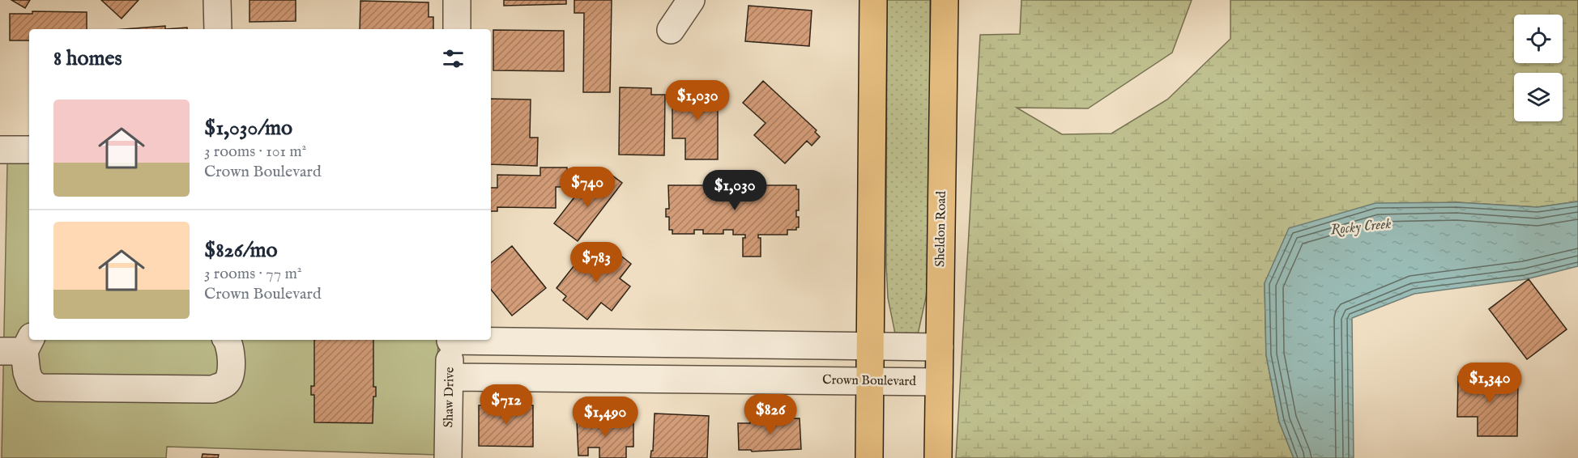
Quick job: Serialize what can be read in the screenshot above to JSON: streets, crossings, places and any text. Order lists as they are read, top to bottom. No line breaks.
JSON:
{"streets":{"main road":["Sheldon Road"],"street":["Crown Boulevard","Shaw Drive"]},"crossings":[["Sheldon Road","Crown Boulevard"],["Crown Boulevard","Shaw Drive"]],"water":["Rocky Creek"],"page":{"heading":"8 homes","price":["$1,030","$740","$1,030","$783","$1,340","$712","$826","$1,490"],"list":[{"name":"$1,030/mo","note":"3 rooms · 101 m² · Crown Boulevard"},{"name":"$826/mo","note":"3 rooms · 77 m² · Crown Boulevard"}]}}
